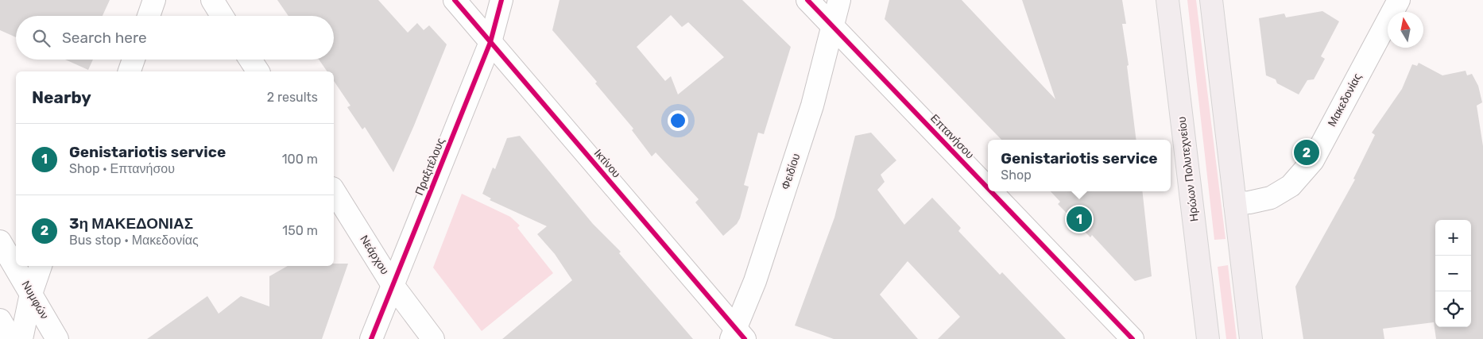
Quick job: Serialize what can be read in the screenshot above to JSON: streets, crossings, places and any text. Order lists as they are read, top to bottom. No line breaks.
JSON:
{"streets":{"main road":["Ηρώων Πολυτεχνείου"],"street":["Μακεδονίας","Επτανήσου","Ικτίνου","Πραξιτέλους","Φειδίου","Νεάρχου","Νυμφών"]},"crossings":[["Επτανήσου","Φειδίου"],["Ικτίνου","Πραξιτέλους"],["Ικτίνου","Φειδίου"],["Πραξιτέλους","Νεάρχου"]],"north":"top","page":{"search":"Search here","heading":["Nearby","2 results"],"list":[{"mark":"1","name":"Genistariotis service","note":"Shop · Επτανήσου","value":"100 m"},{"mark":"2","name":"3η ΜΑΚΕΔΟΝΙΑΣ","note":"Bus stop · Μακεδονίας","value":"150 m"}],"pins":["2","1"],"popup":["Genistariotis service","Shop"],"map_buttons":["+","−"]}}
